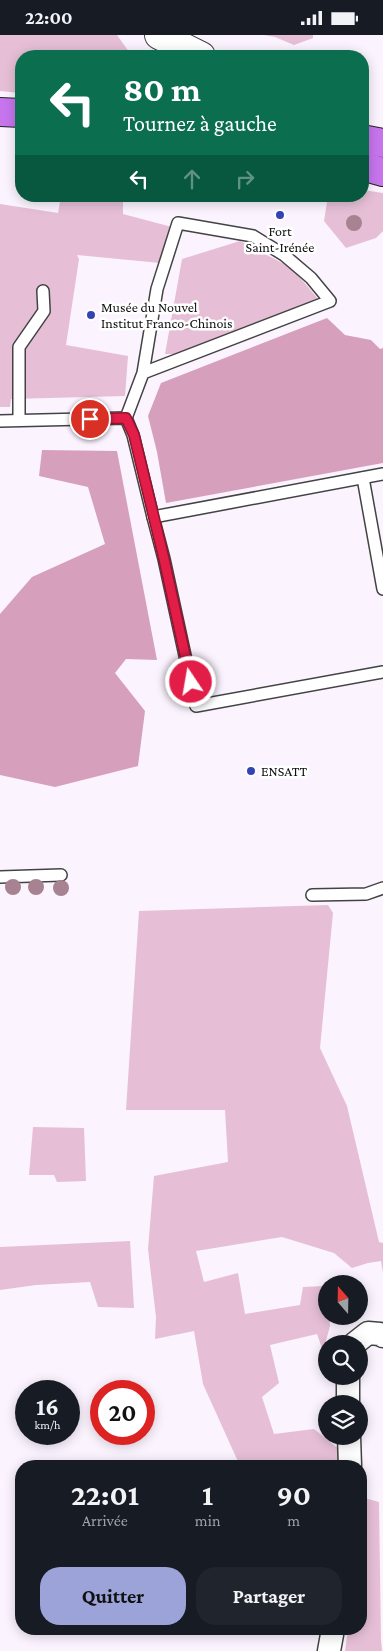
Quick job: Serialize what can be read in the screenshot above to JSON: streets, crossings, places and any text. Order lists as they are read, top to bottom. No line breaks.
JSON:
{"places":["Fort Saint-Irénée","Musée du Nouvel Institut Franco-Chinois","ENSATT"],"north":"top","page":{"status":"22:00","turn":["80 m","Tournez à gauche"],"speed":"16 km/h","limit":"20","eta":["22:01","Arrivée","1","min","90","m"],"buttons":["Quitter","Partager"]}}
